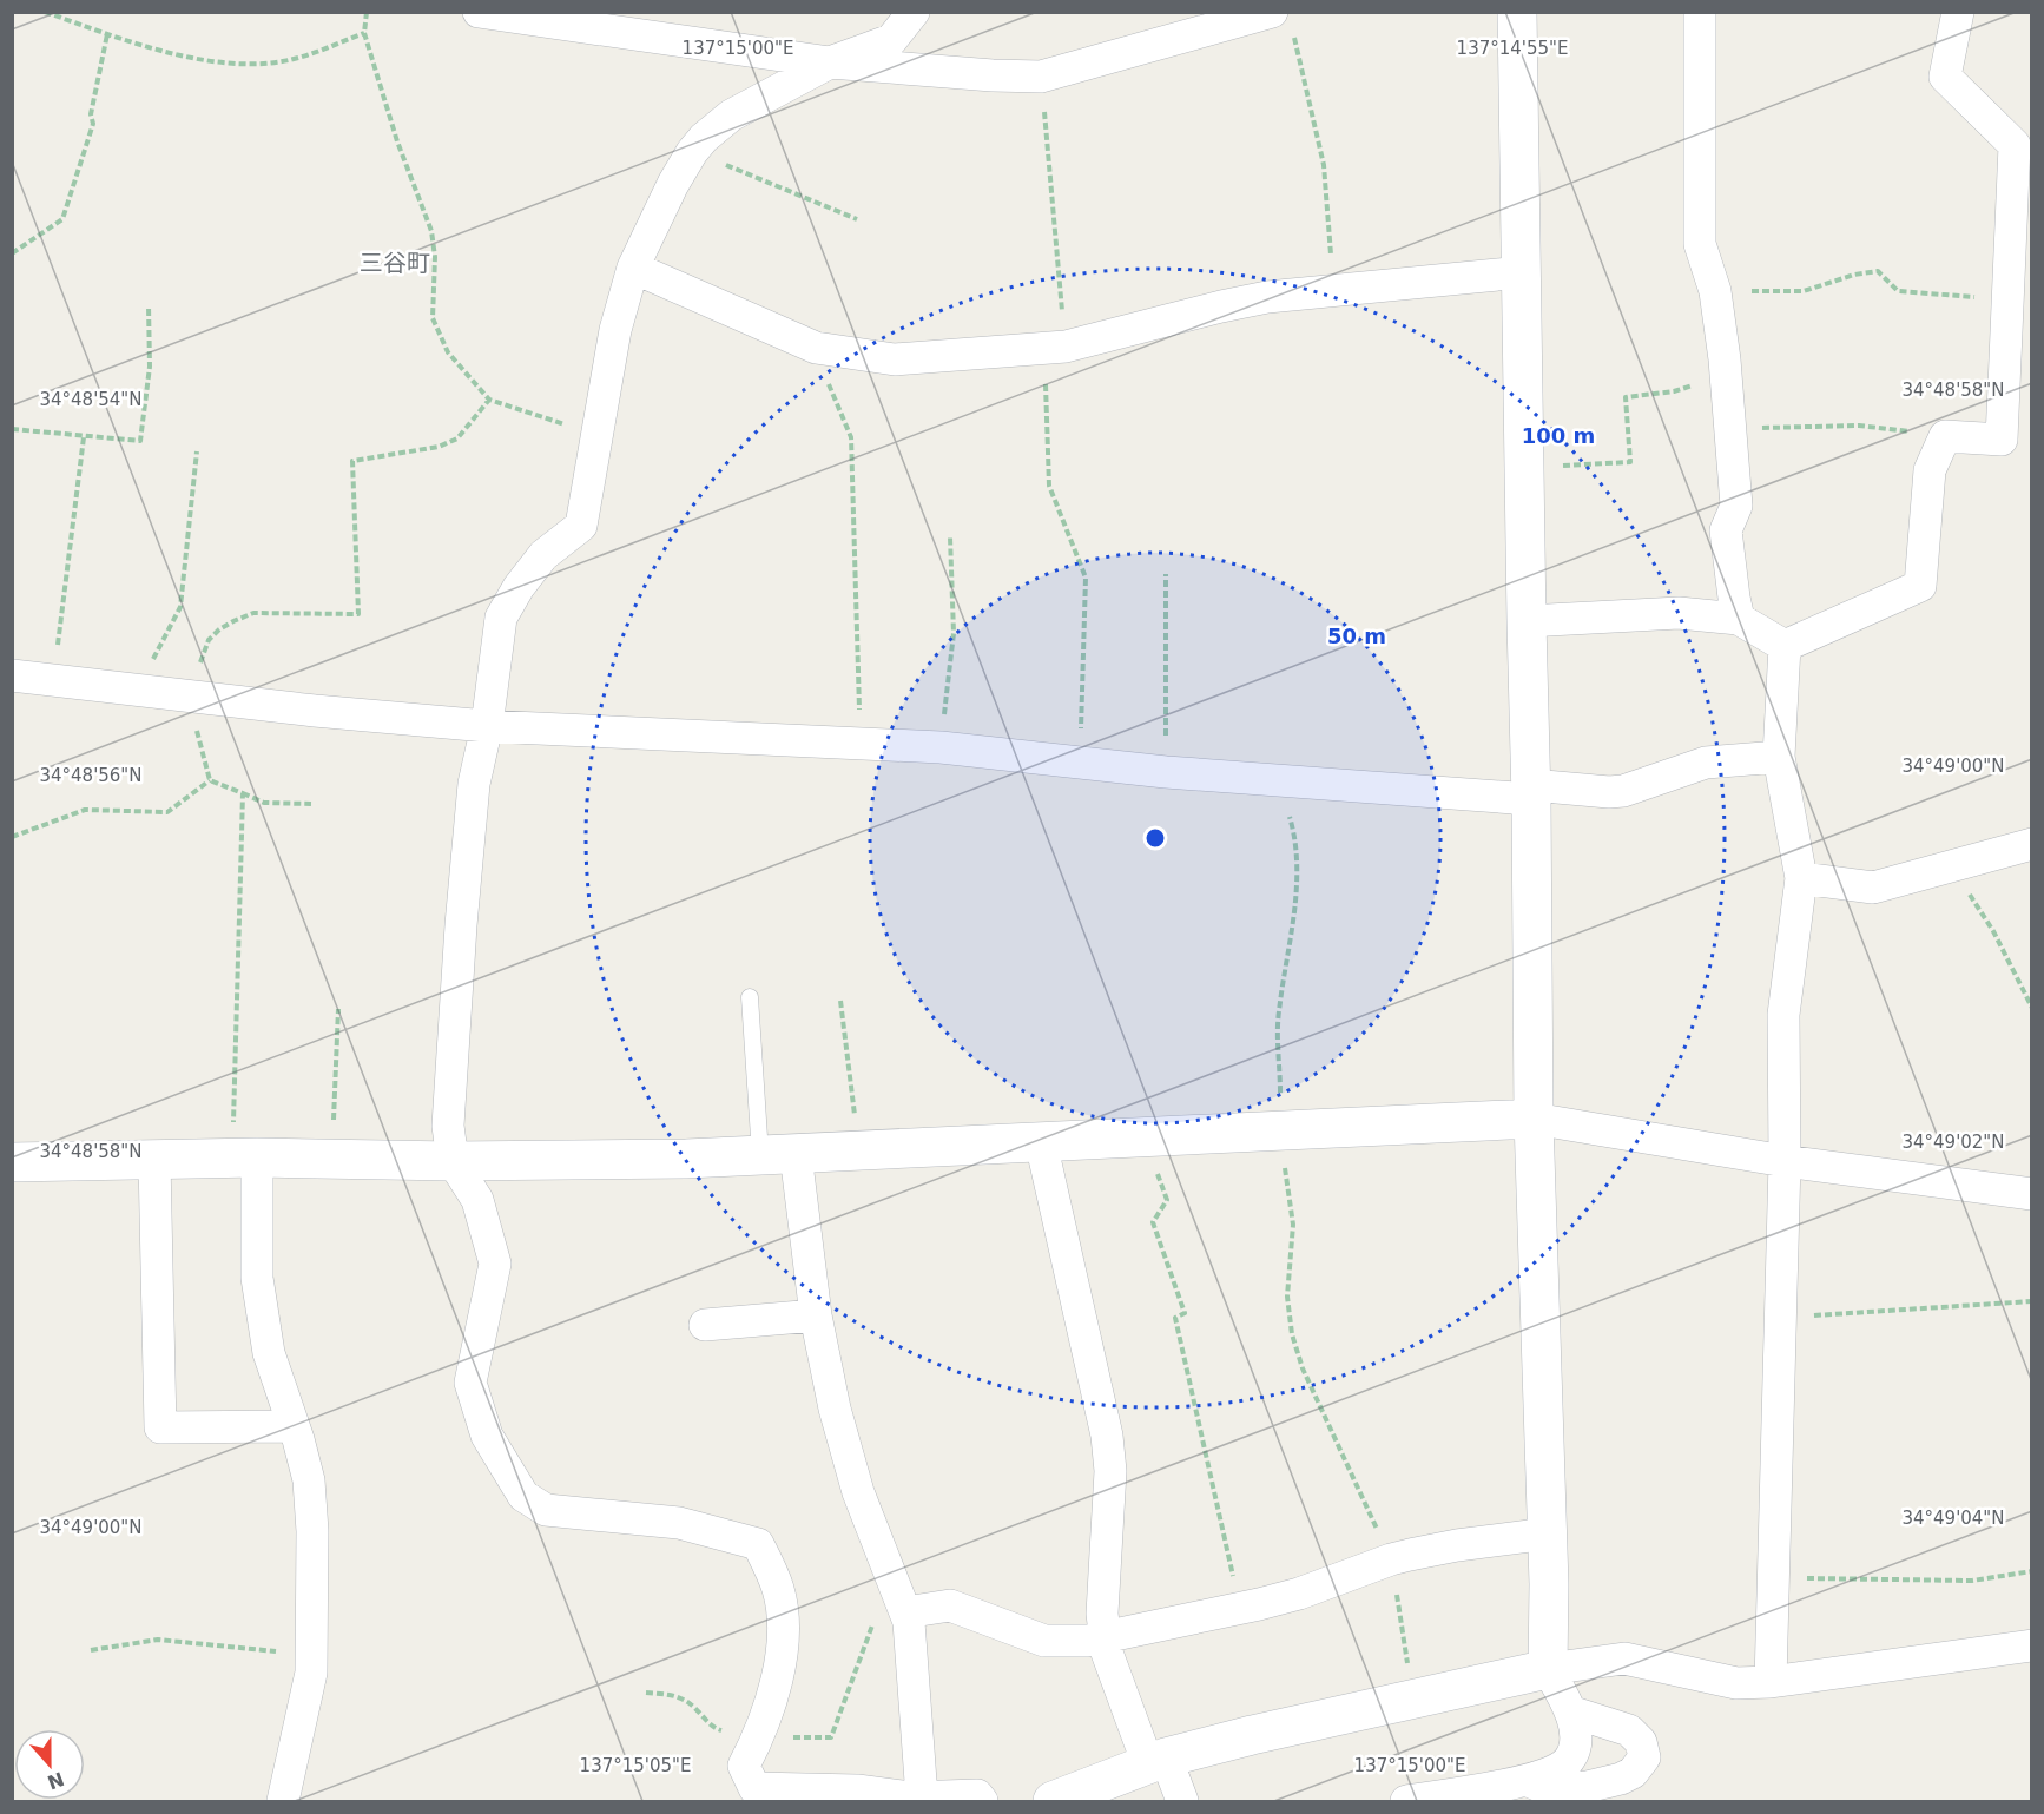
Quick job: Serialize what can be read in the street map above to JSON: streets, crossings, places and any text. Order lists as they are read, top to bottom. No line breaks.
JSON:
{"districts":["三谷町"],"north":"bottom","coordinates":["137°15'00\"E","137°14'55\"E","34°48'58\"N","34°48'54\"N","34°49'00\"N","34°48'56\"N","34°49'02\"N","34°49'04\"N","137°15'05\"E"],"rings":["100 m","50 m"]}
